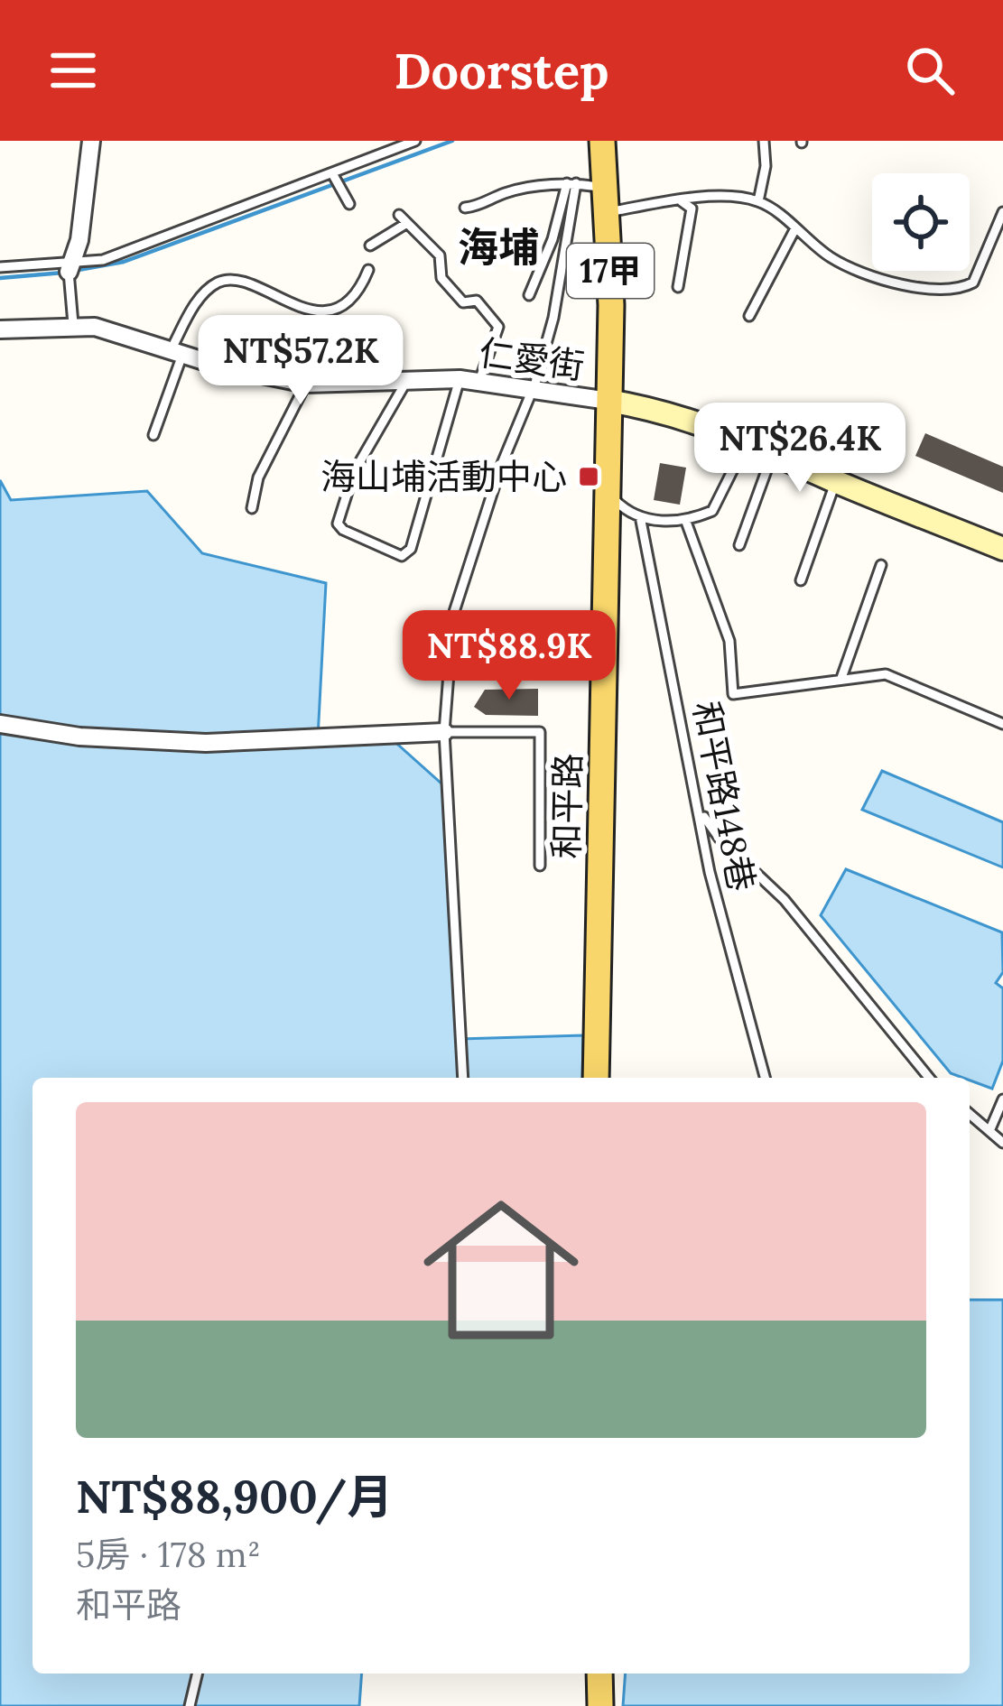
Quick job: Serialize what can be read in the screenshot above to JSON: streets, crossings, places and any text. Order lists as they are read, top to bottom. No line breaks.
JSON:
{"streets":{"main road":["17甲","和平路"],"street":["仁愛街"],"lane":["和平路148巷"]},"crossings":[["17甲","仁愛街"],["17甲","和平路"],["仁愛街","和平路"]],"districts":["海埔"],"places":{"transit":["海山埔活動中心"]},"page":{"header":"Doorstep","price":["NT$57.2K","NT$26.4K","NT$88.9K"],"list":[{"name":"NT$88,900/月","note":"5房 · 178 m² · 和平路"}]}}
